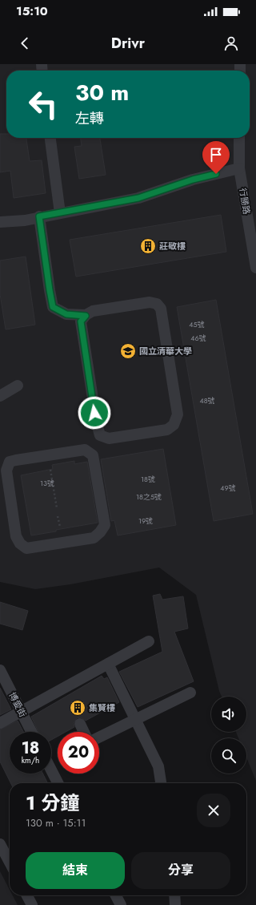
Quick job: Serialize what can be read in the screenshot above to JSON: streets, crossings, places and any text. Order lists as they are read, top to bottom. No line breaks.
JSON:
{"streets":{"lane":["行勝路","博愛街"]},"places":{"building":["莊敬樓","集賢樓"],"school or university":["國立清華大學"]},"house_numbers":["45號","46號","48號","18號","13號","49號","18之5號","19號"],"page":{"status":"15:10","header":"Drivr","turn":["30 m","左轉"],"speed":"18 km/h","limit":"20","heading":["1 分鐘","130 m · 15:11"],"buttons":["結束","分享"]}}
